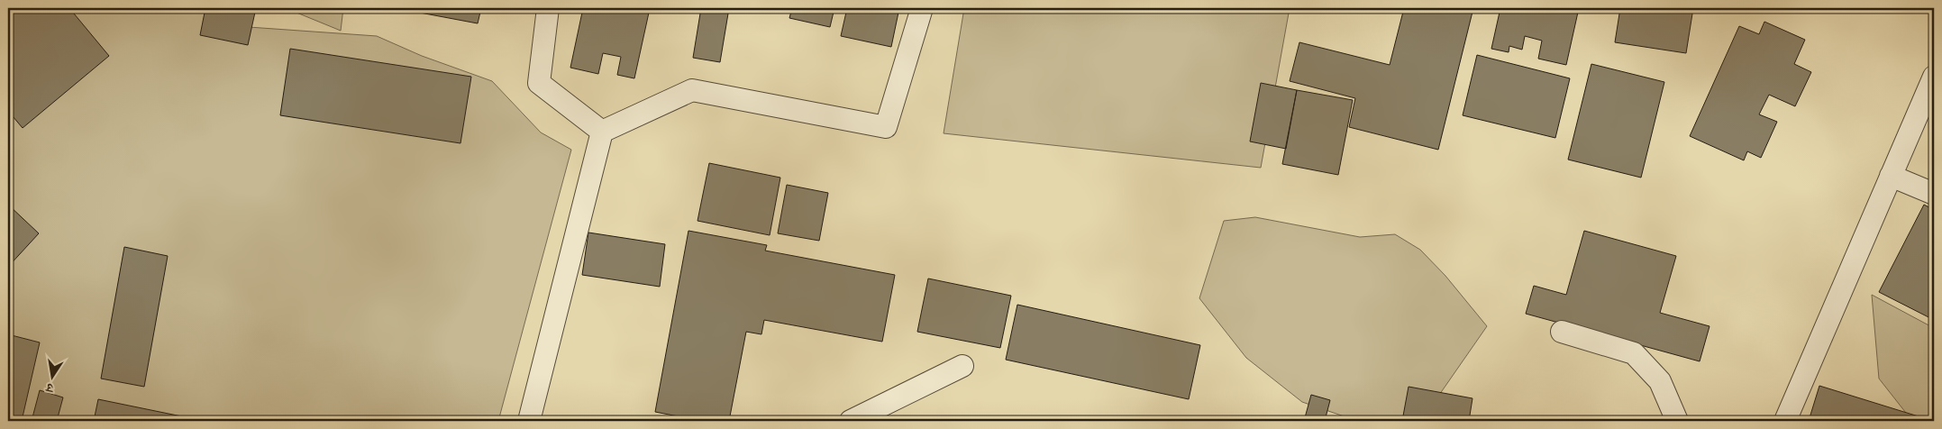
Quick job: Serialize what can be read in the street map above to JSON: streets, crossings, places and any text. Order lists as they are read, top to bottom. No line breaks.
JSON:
{"north":"bottom"}
